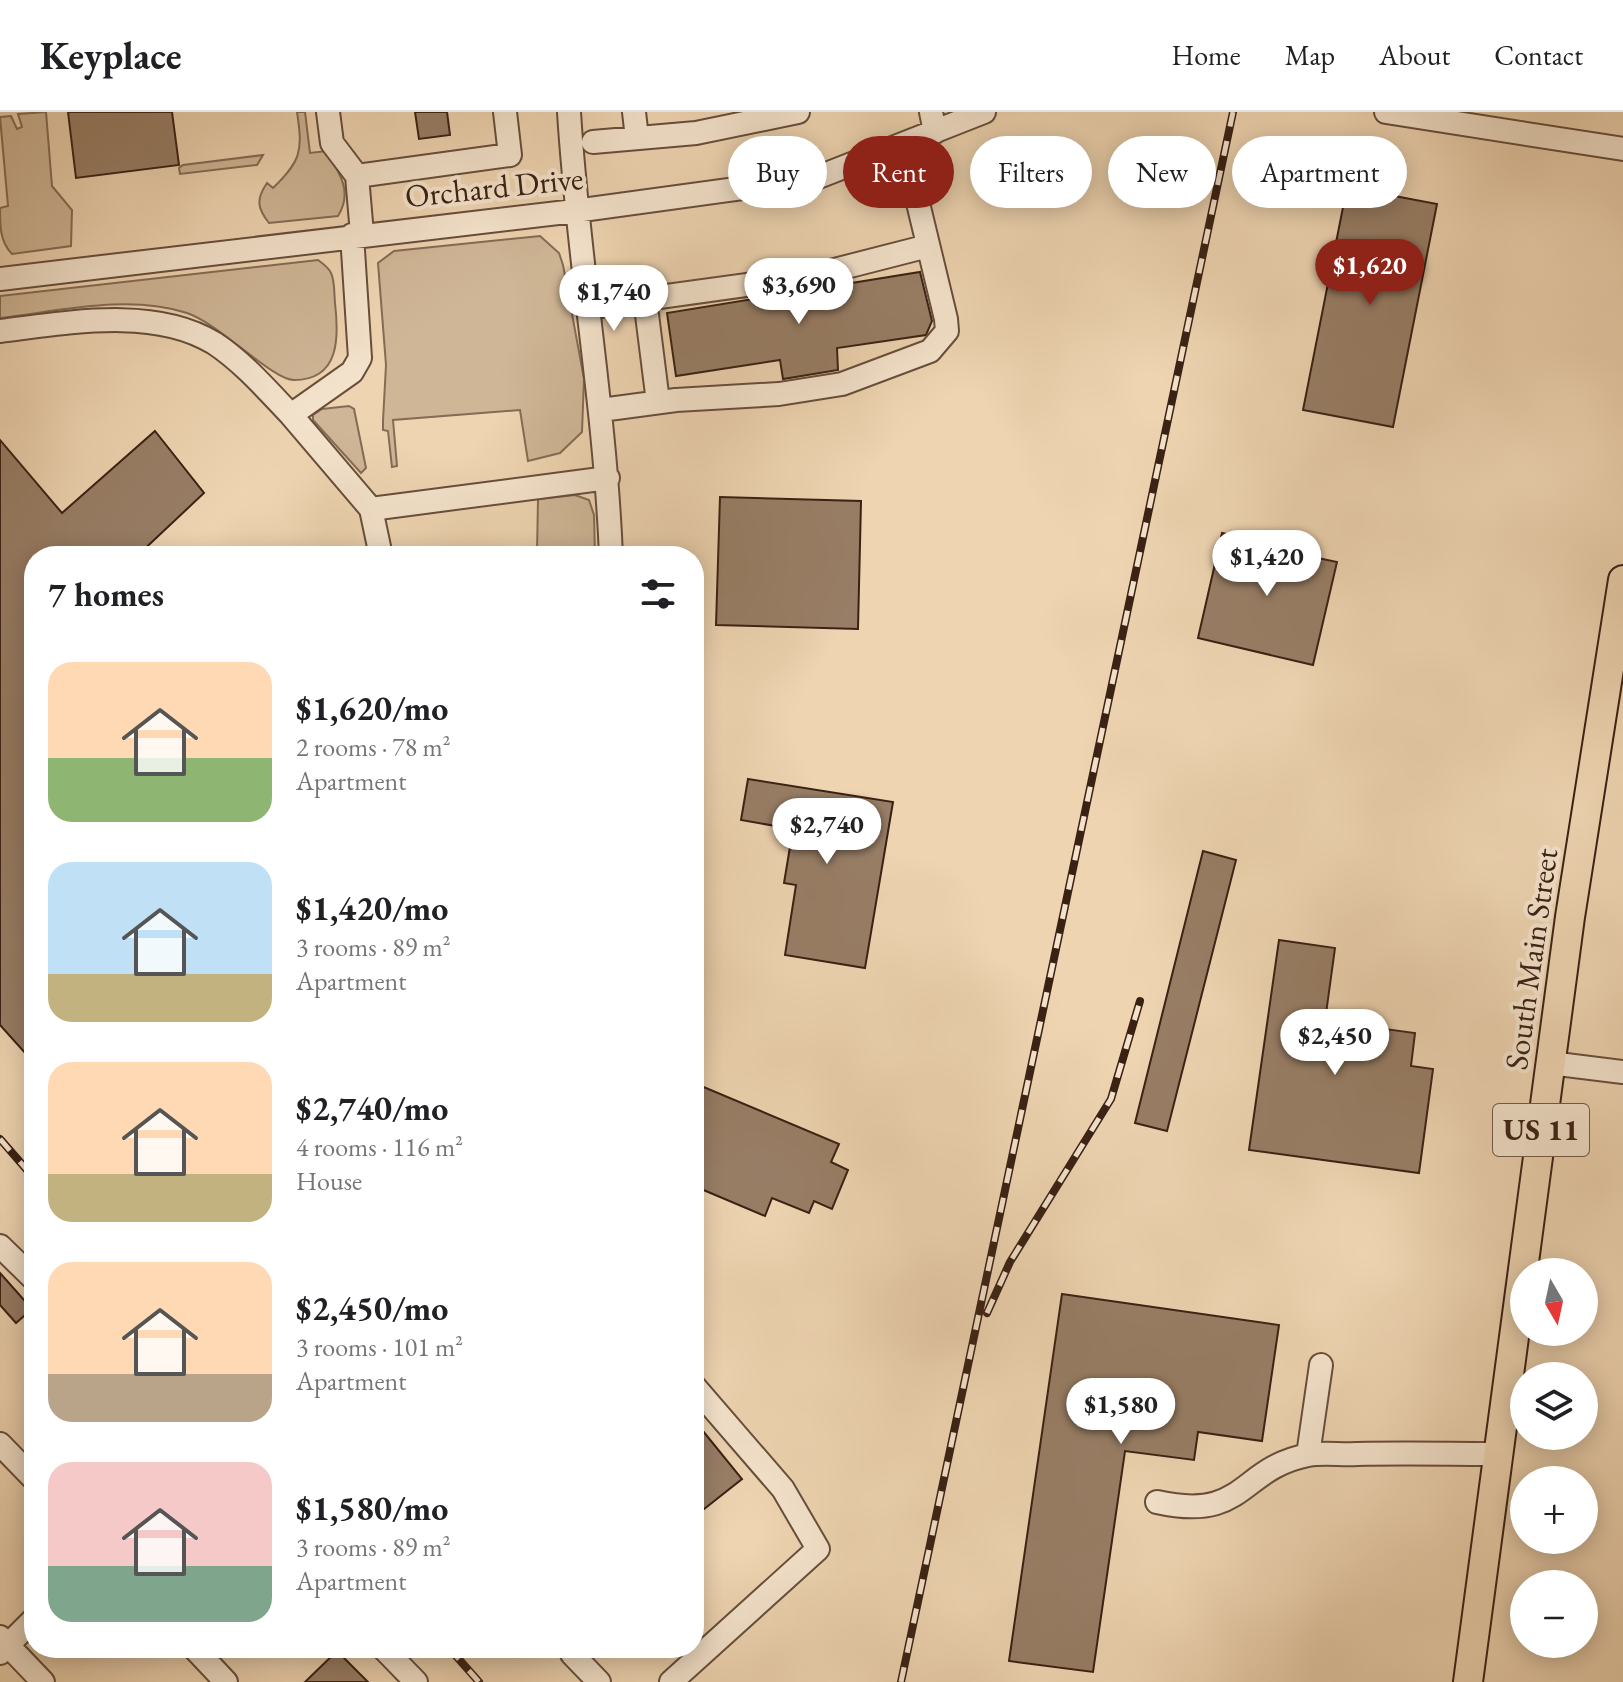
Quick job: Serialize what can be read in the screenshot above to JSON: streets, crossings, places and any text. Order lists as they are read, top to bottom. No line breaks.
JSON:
{"streets":{"main road":["South Main Street","US 11"],"street":["Orchard Drive"]},"north":"bottom","page":{"header":"Keyplace","nav":["Home","Map","About","Contact"],"chip":["Buy","Rent","Filters","New","Apartment"],"price":["$1,620","$3,690","$1,740","$1,420","$2,740","$2,450","$1,580"],"heading":"7 homes","list":[{"name":"$1,620/mo","note":"2 rooms · 78 m² · Apartment"},{"name":"$1,420/mo","note":"3 rooms · 89 m² · Apartment"},{"name":"$2,740/mo","note":"4 rooms · 116 m² · House"},{"name":"$2,450/mo","note":"3 rooms · 101 m² · Apartment"},{"name":"$1,580/mo","note":"3 rooms · 89 m² · Apartment"}],"map_buttons":["+","−"]}}
